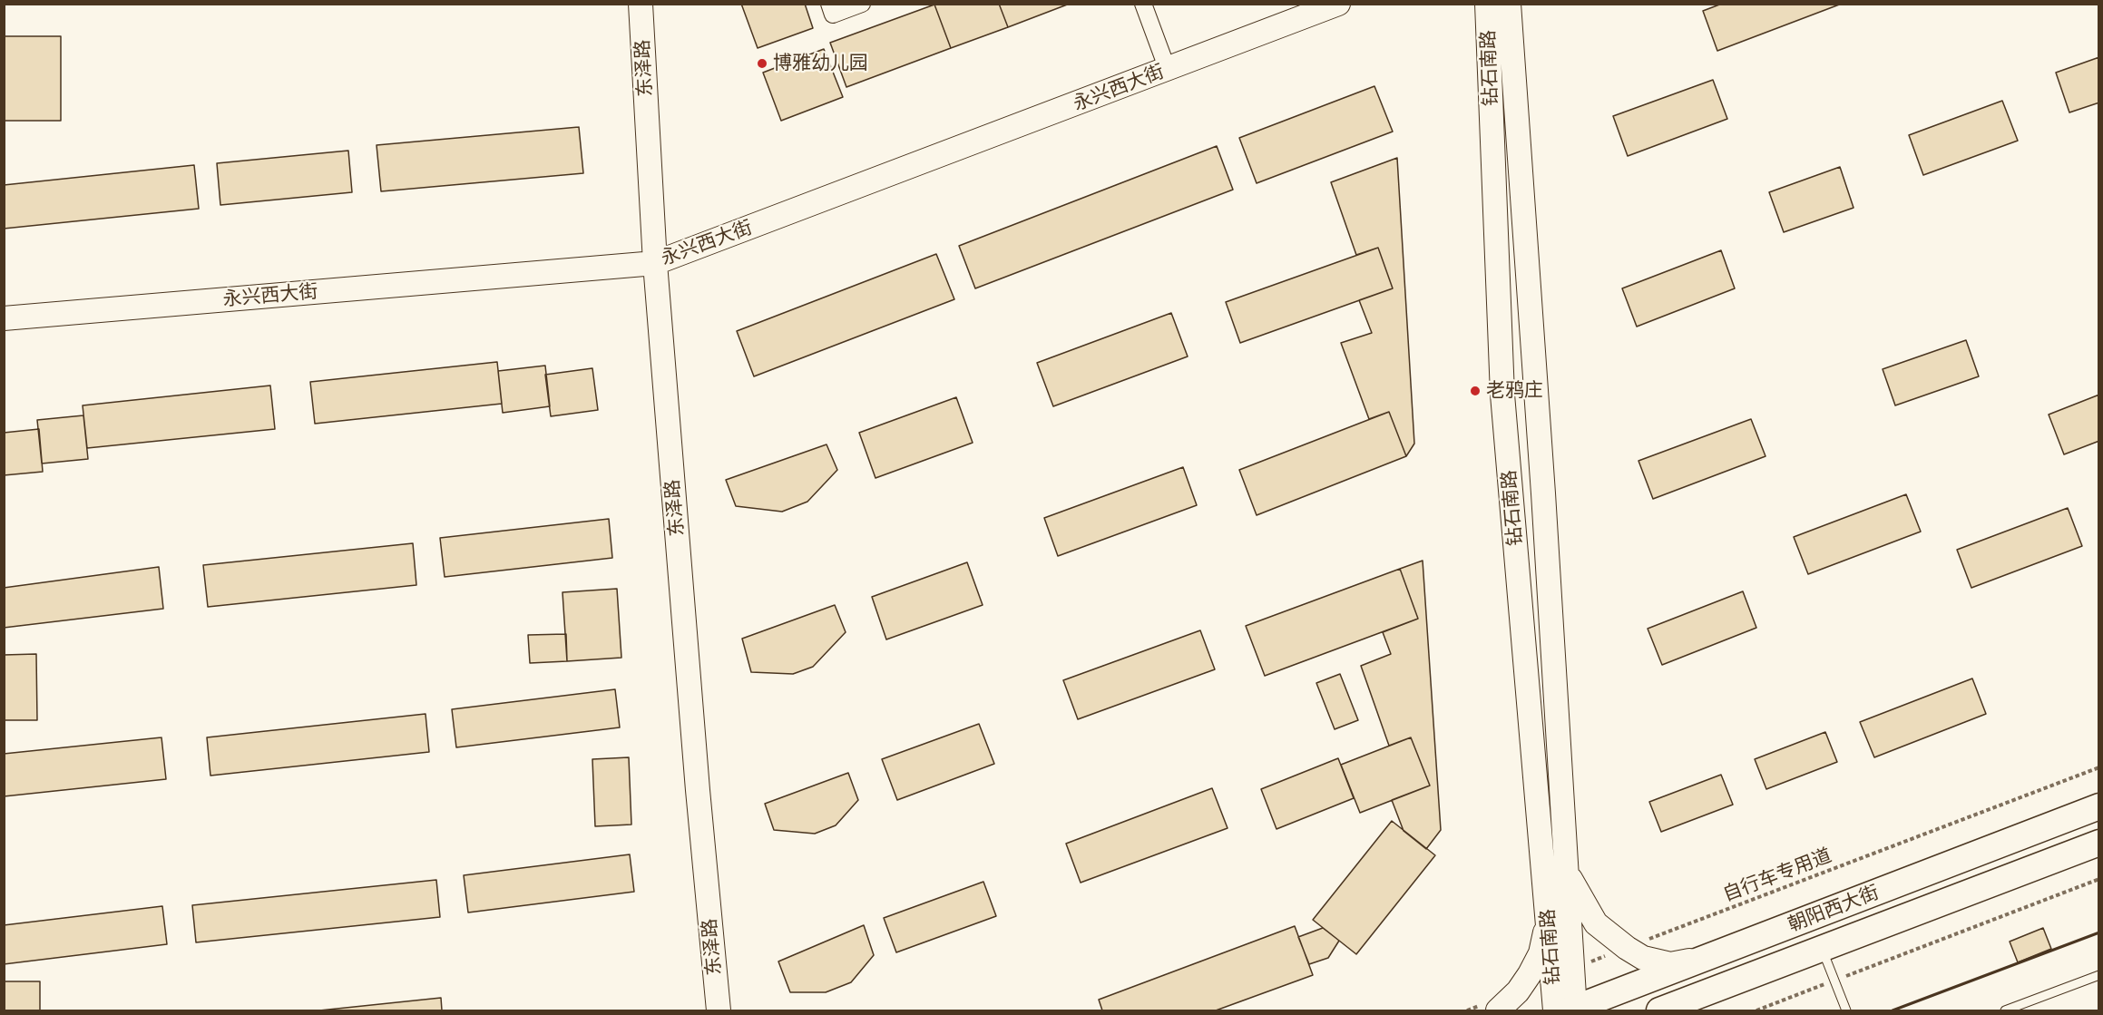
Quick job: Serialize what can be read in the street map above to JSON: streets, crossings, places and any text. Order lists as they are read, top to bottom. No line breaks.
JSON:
{"streets":{"main road":["东泽路","钻石南路","永兴西大街","朝阳西大街"],"path":["自行车专用道"]},"crossings":[["东泽路","永兴西大街"],["钻石南路","自行车专用道"],["钻石南路","朝阳西大街"]],"places":["博雅幼儿园","老鸦庄"]}
